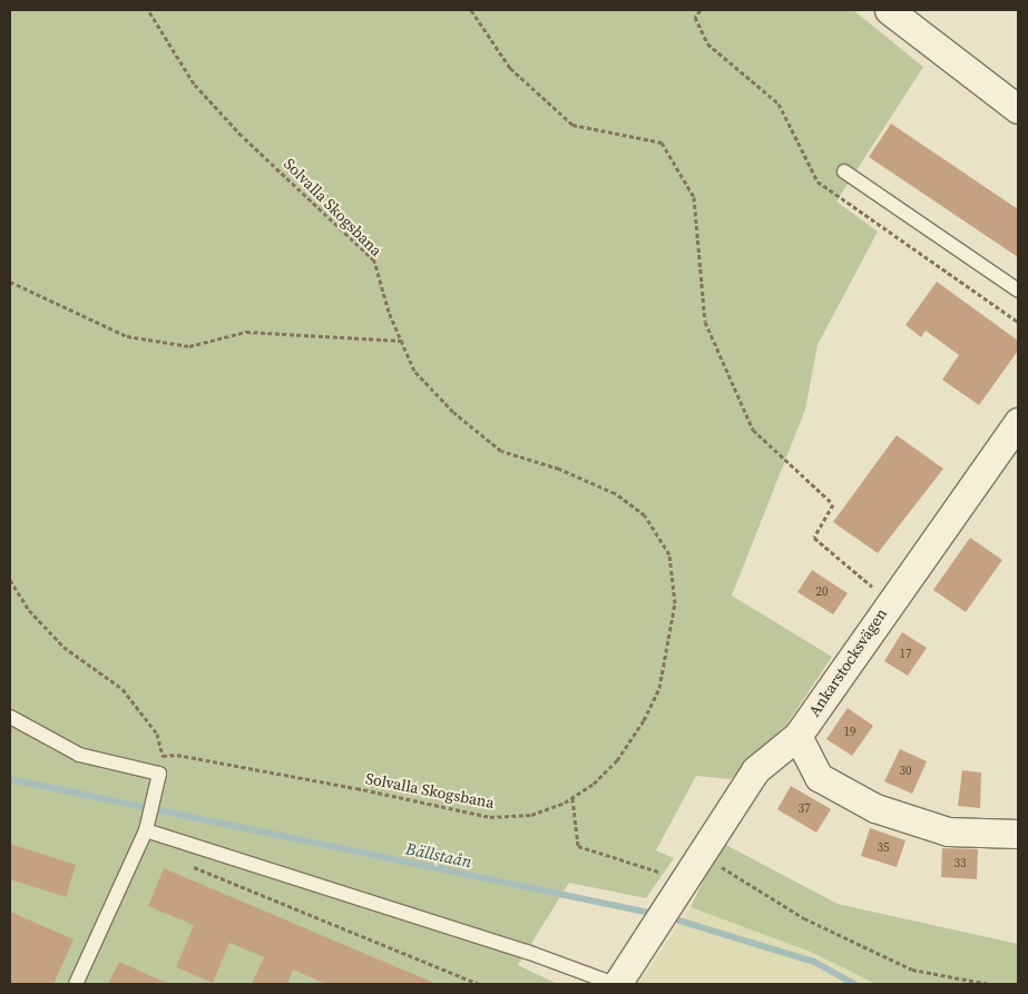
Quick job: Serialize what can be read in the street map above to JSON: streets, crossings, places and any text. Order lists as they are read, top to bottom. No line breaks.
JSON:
{"streets":{"street":["Ankarstocksvägen"],"path":["Solvalla Skogsbana"]},"water":["Bällstaån"],"house_numbers":["20","17","19","30","37","35","33"]}
